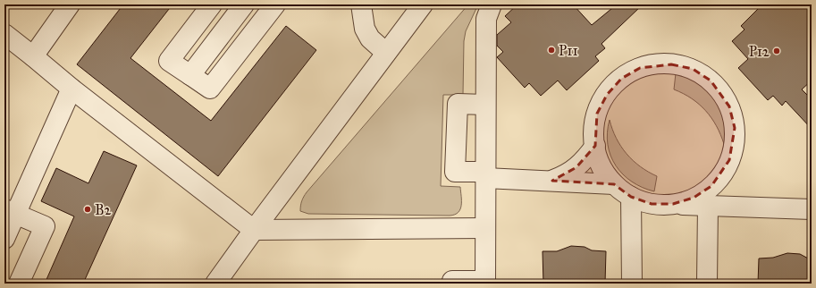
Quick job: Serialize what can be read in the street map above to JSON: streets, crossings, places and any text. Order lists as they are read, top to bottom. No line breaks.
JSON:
{"places":["P11","P12","B2"]}
